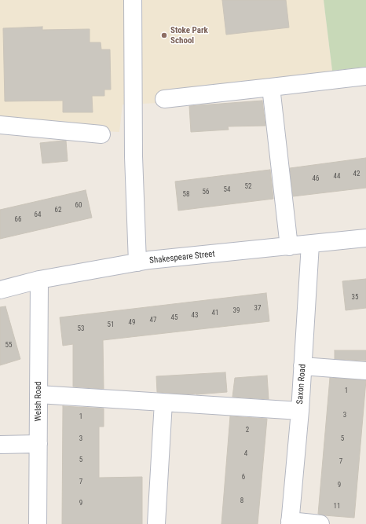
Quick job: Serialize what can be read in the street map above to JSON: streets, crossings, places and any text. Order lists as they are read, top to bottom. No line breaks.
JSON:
{"streets":{"street":["Shakespeare Street","Saxon Road","Welsh Road"]},"crossings":[["Shakespeare Street","Saxon Road"],["Shakespeare Street","Welsh Road"]],"places":["Stoke Park School"],"house_numbers":["42","44","46","52","54","56","58","60","62","64","66","35","37","39","41","43","45","47","49","51","53","55","1","3","1","2","3","5","4","5","7","6","7","9","8","9","11"]}
